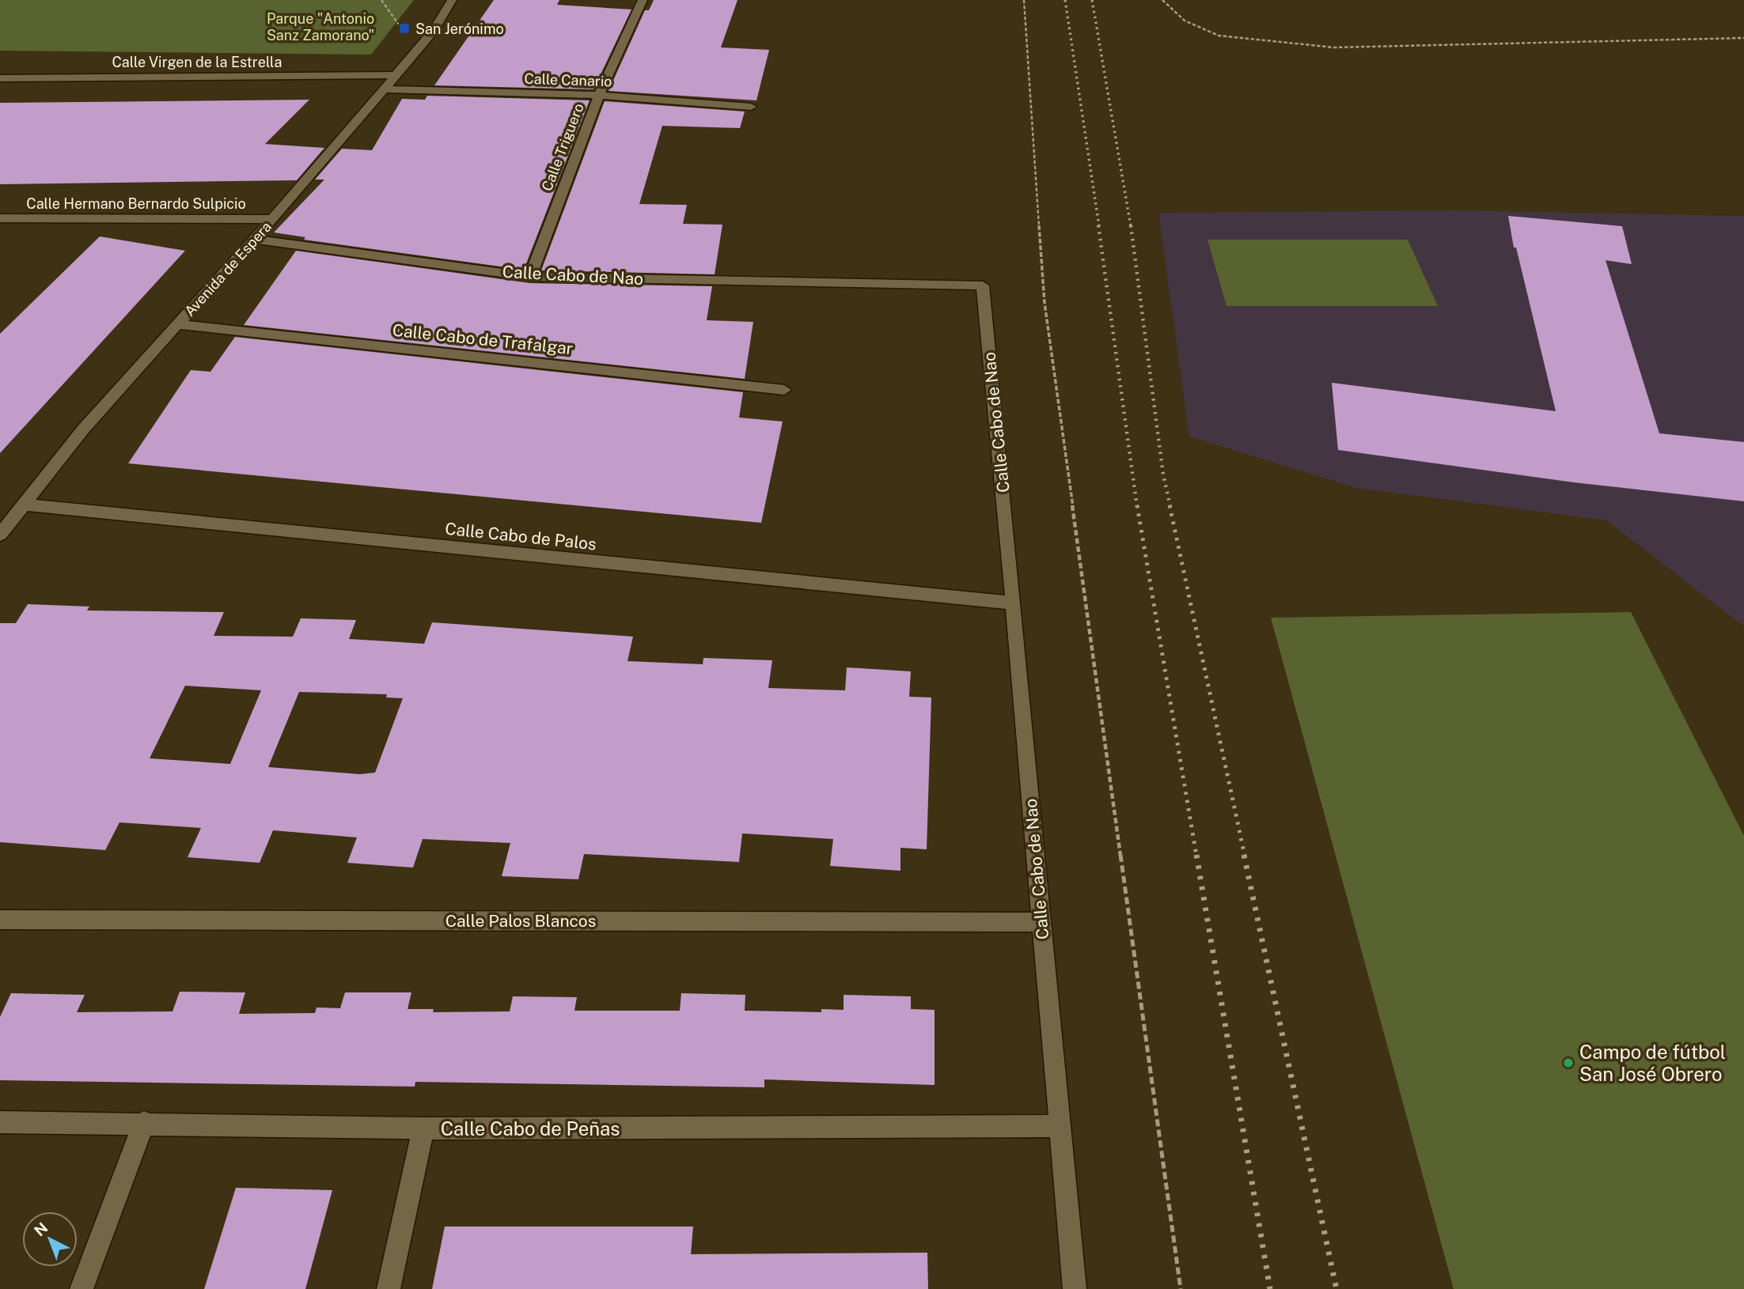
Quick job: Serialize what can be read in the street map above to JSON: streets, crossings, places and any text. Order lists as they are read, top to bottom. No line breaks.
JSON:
{"streets":{"street":["Calle Virgen de la Estrella","Calle Canario","Calle Triguero","Calle Hermano Bernardo Sulpicio","Avenida de Espera","Calle Cabo de Nao","Calle Cabo de Trafalgar","Calle Cabo de Palos","Calle Palos Blancos","Calle Cabo de Peñas"]},"crossings":[["Calle Virgen de la Estrella","Avenida de Espera"],["Calle Canario","Calle Triguero"],["Calle Canario","Avenida de Espera"],["Calle Triguero","Calle Cabo de Nao"],["Calle Hermano Bernardo Sulpicio","Avenida de Espera"],["Avenida de Espera","Calle Cabo de Nao"],["Avenida de Espera","Calle Cabo de Trafalgar"],["Avenida de Espera","Calle Cabo de Palos"],["Calle Cabo de Nao","Calle Cabo de Palos"],["Calle Cabo de Nao","Calle Palos Blancos"],["Calle Cabo de Nao","Calle Cabo de Peñas"]],"parks":["Parque \"Antonio Sanz Zamorano\""],"places":{"transit":["San Jerónimo"],"other":["Campo de fútbol San José Obrero"]},"north":"top left"}
